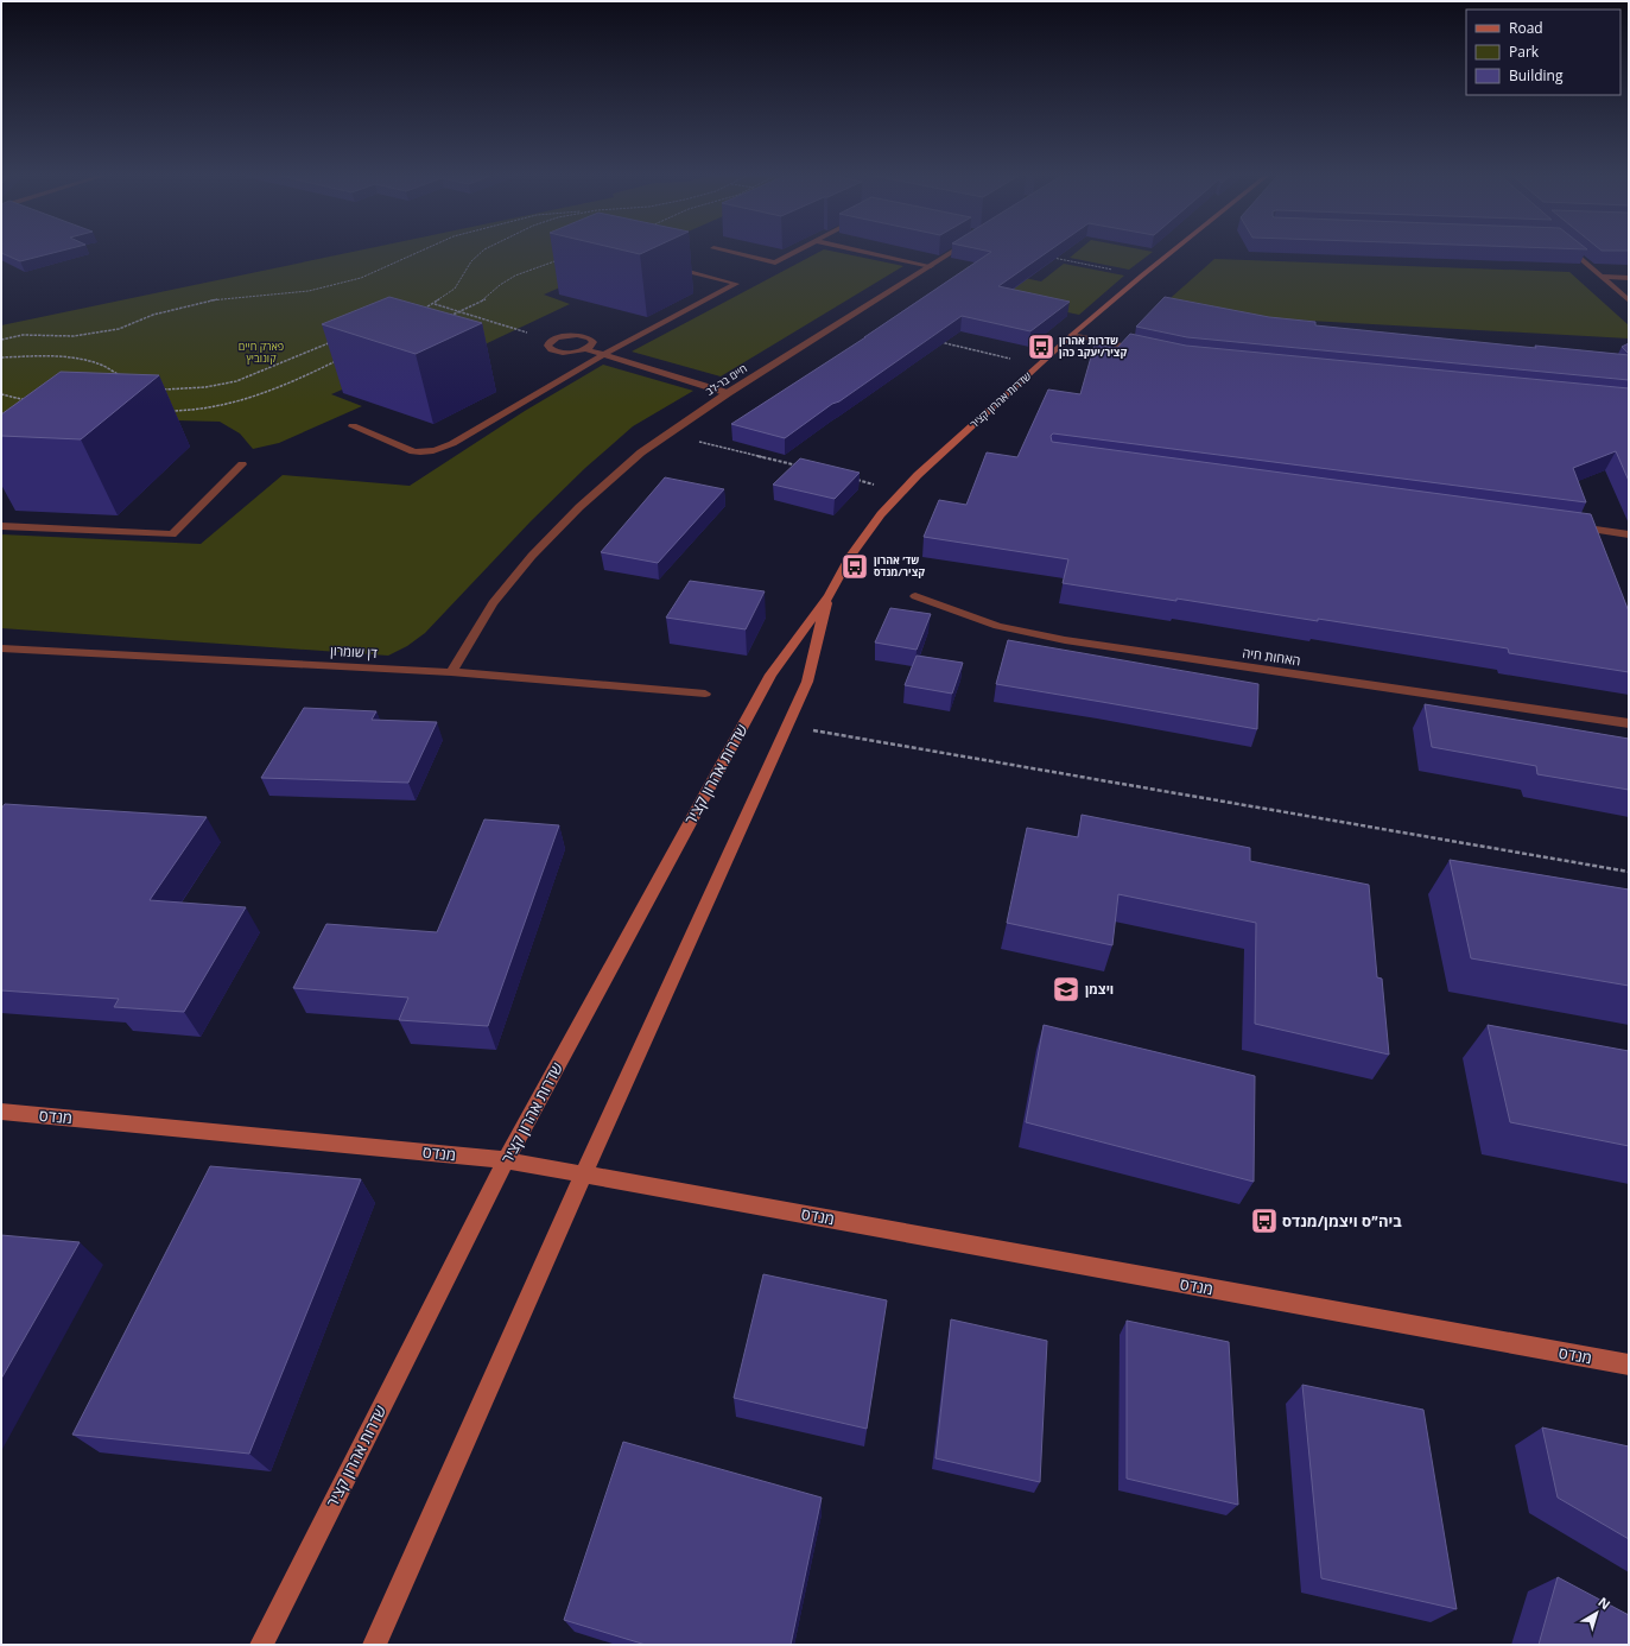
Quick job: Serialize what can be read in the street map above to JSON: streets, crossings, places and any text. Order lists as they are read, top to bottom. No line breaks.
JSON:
{"streets":{"street":["חיים בר-לב","שדרות אהרון קציר","דן שומרון","האחות חיה","מנדס"]},"crossings":[["חיים בר-לב","דן שומרון"],["שדרות אהרון קציר","מנדס"]],"parks":["פארק חיים קונוביץ"],"places":{"bus stop":["שדרות אהרון קציר/יעקב כהן","שד׳ אהרון קציר/מנדס","ביה״ס ויצמן/מנדס"],"school or university":["ויצמן"]},"legend":["Road","Park","Building"],"north":"top right"}
